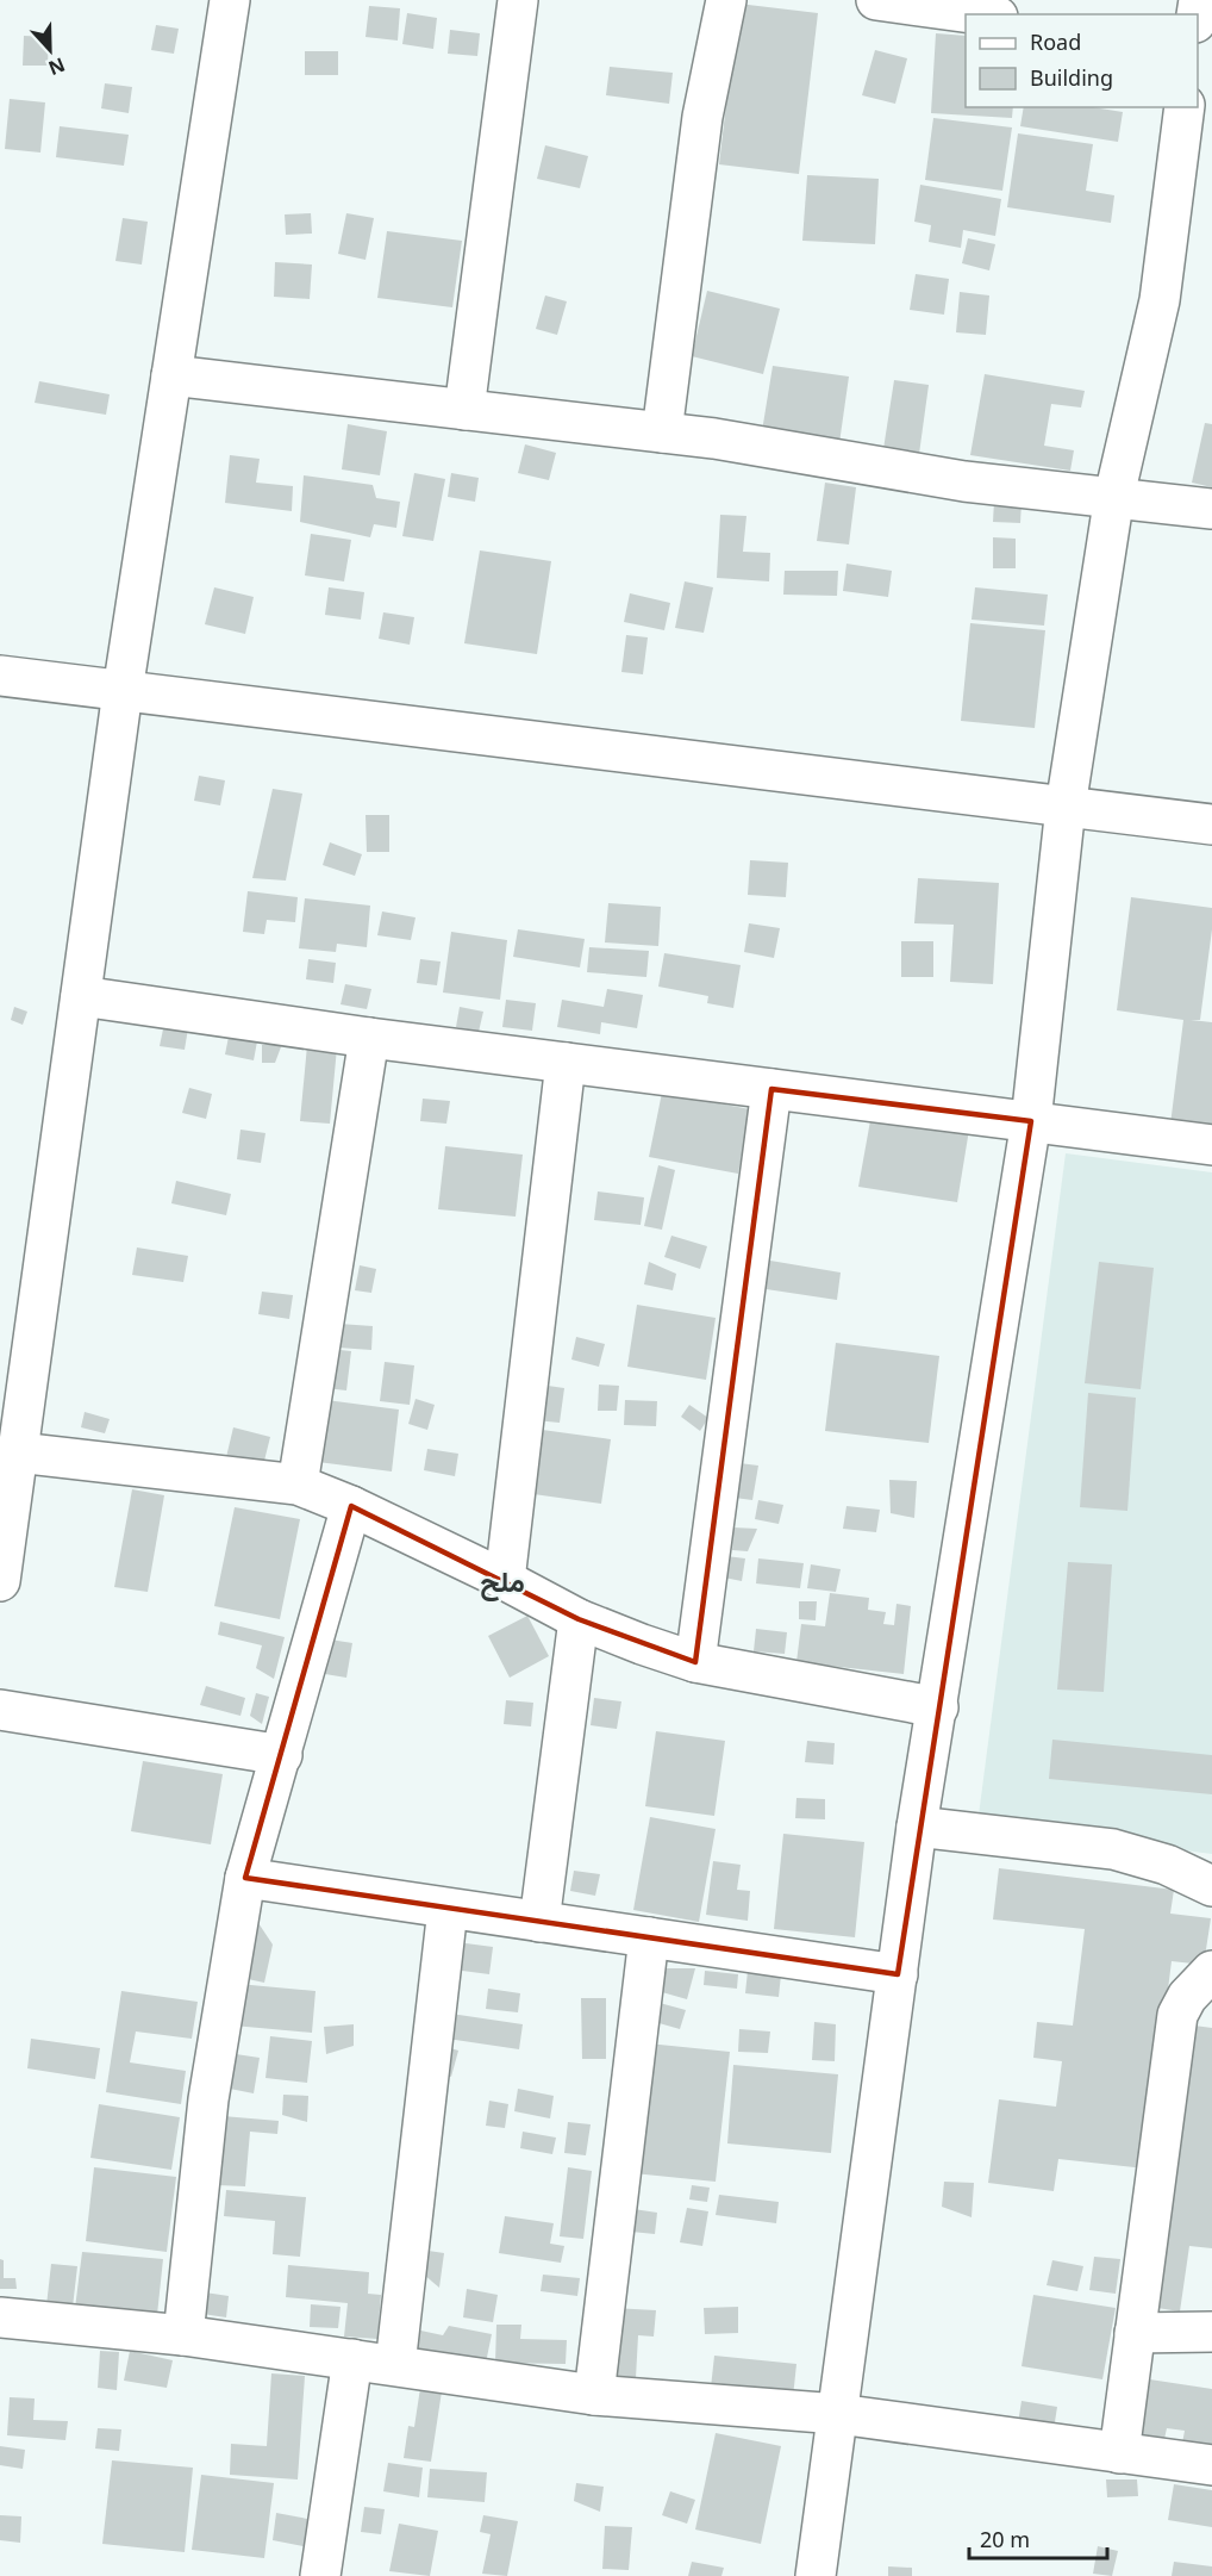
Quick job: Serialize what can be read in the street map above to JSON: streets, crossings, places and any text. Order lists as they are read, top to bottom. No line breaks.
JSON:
{"districts":["ملح"],"legend":["Road","Building"],"scale_bar":"20 m","north":"bottom"}
